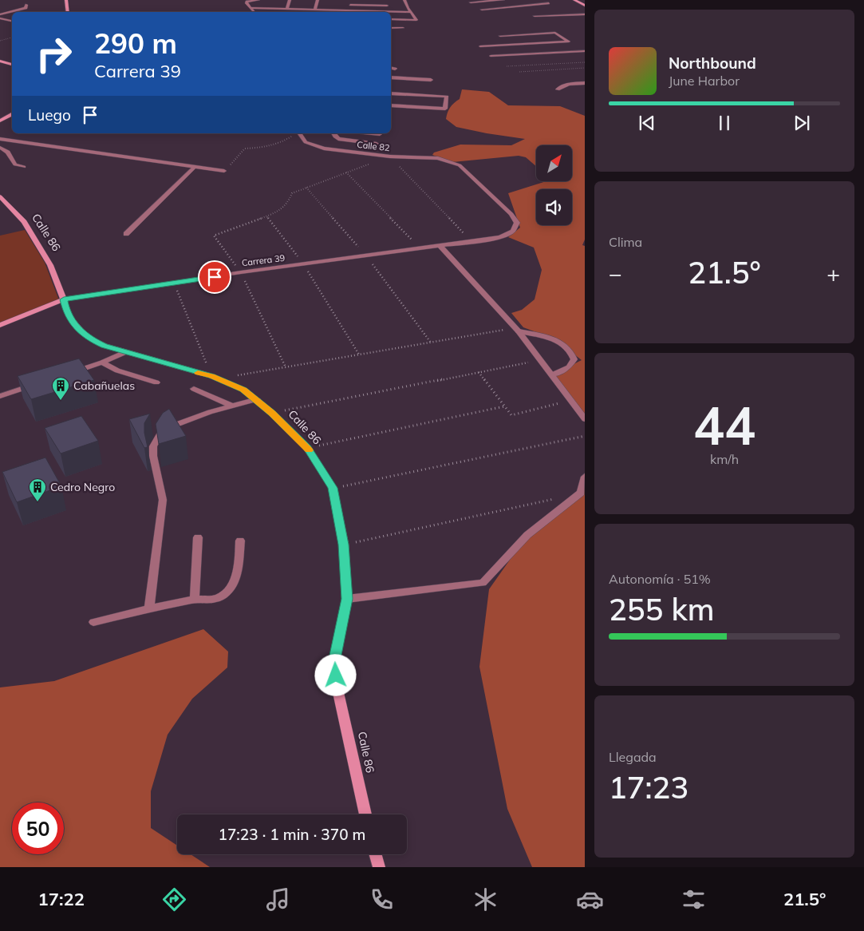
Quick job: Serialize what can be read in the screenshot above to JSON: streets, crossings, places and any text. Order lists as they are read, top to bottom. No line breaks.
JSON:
{"streets":{"main road":["Calle 86","Carrera 39"],"street":["Calle 82"]},"crossings":[["Calle 82","Carrera 39"],["Calle 86","Carrera 39"]],"places":{"building":["Cabañuelas","Cedro Negro"]},"north":"top right","page":{"turn":["290 m","Carrera 39"],"song":["Northbound","June Harbor"],"then":"Luego","tile":["Clima",["44","km/h"],["Autonomía · 51%","255 km"],["Llegada","17:23"]],"heat":["−","21.5°","+"],"limit":"50","trip":"17:23 · 1 min · 370 m","tabs":["17:22","21.5°"]}}
